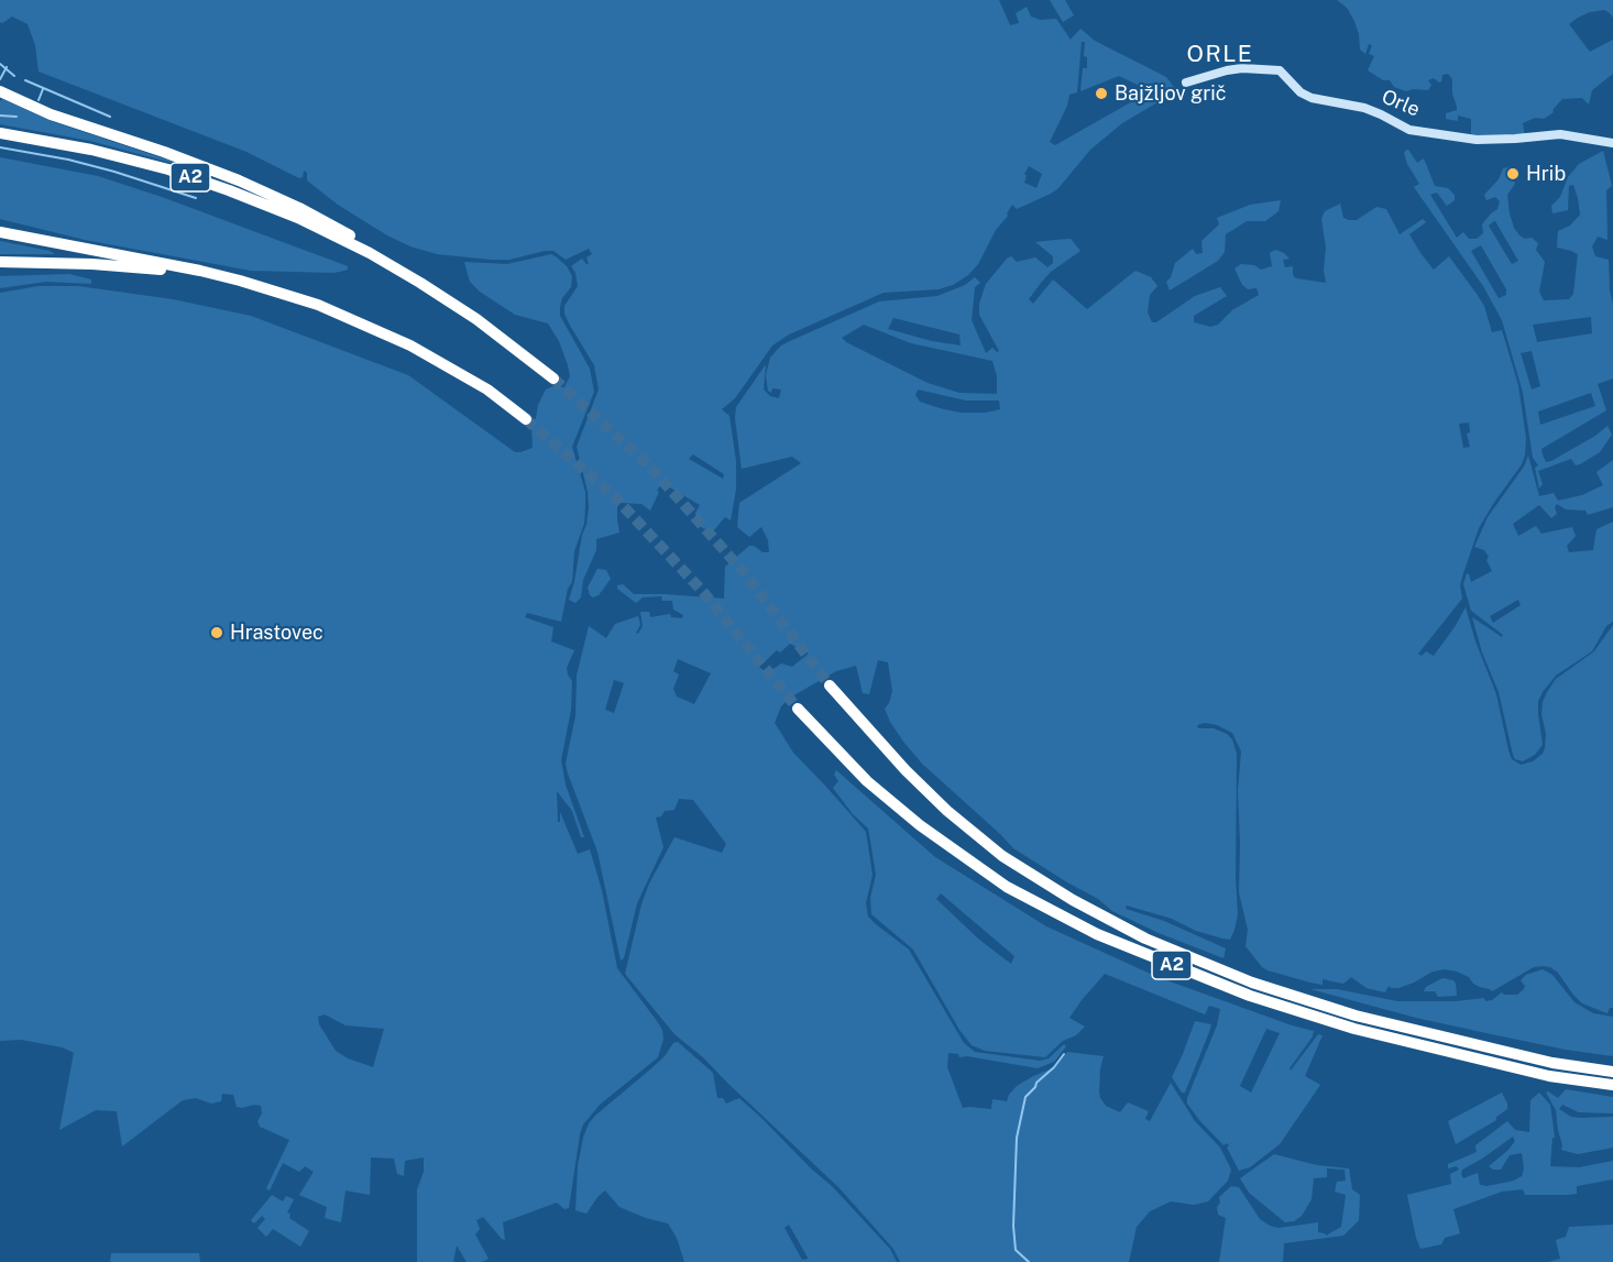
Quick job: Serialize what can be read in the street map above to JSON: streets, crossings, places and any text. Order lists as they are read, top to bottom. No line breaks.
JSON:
{"streets":{"highway":["A2"],"street":["Orle"]},"districts":["ORLE"],"places":["Bajžljov grič","Hrib","Hrastovec"]}
